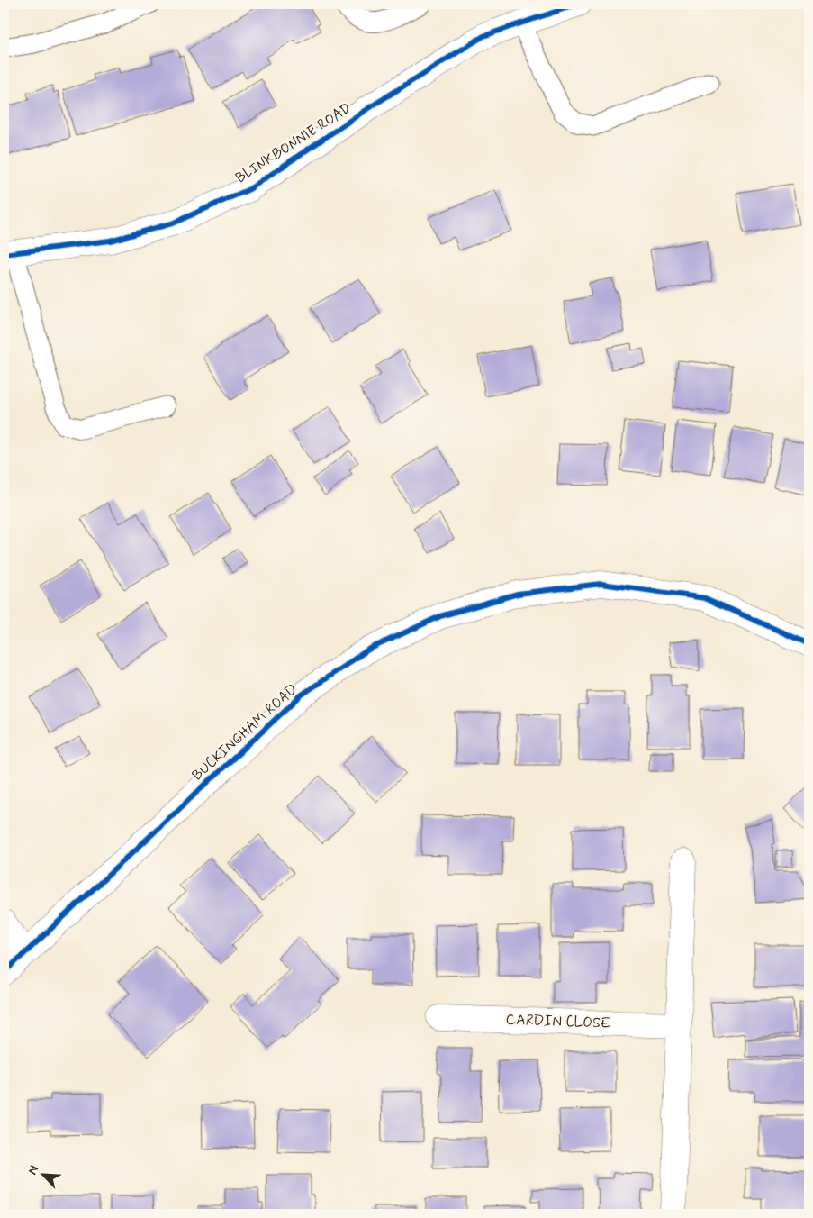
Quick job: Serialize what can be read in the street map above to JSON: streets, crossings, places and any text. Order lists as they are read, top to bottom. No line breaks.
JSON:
{"streets":{"street":["BLINKBONNIE ROAD","BUCKINGHAM ROAD","CARDIN CLOSE"]},"north":"top left"}
